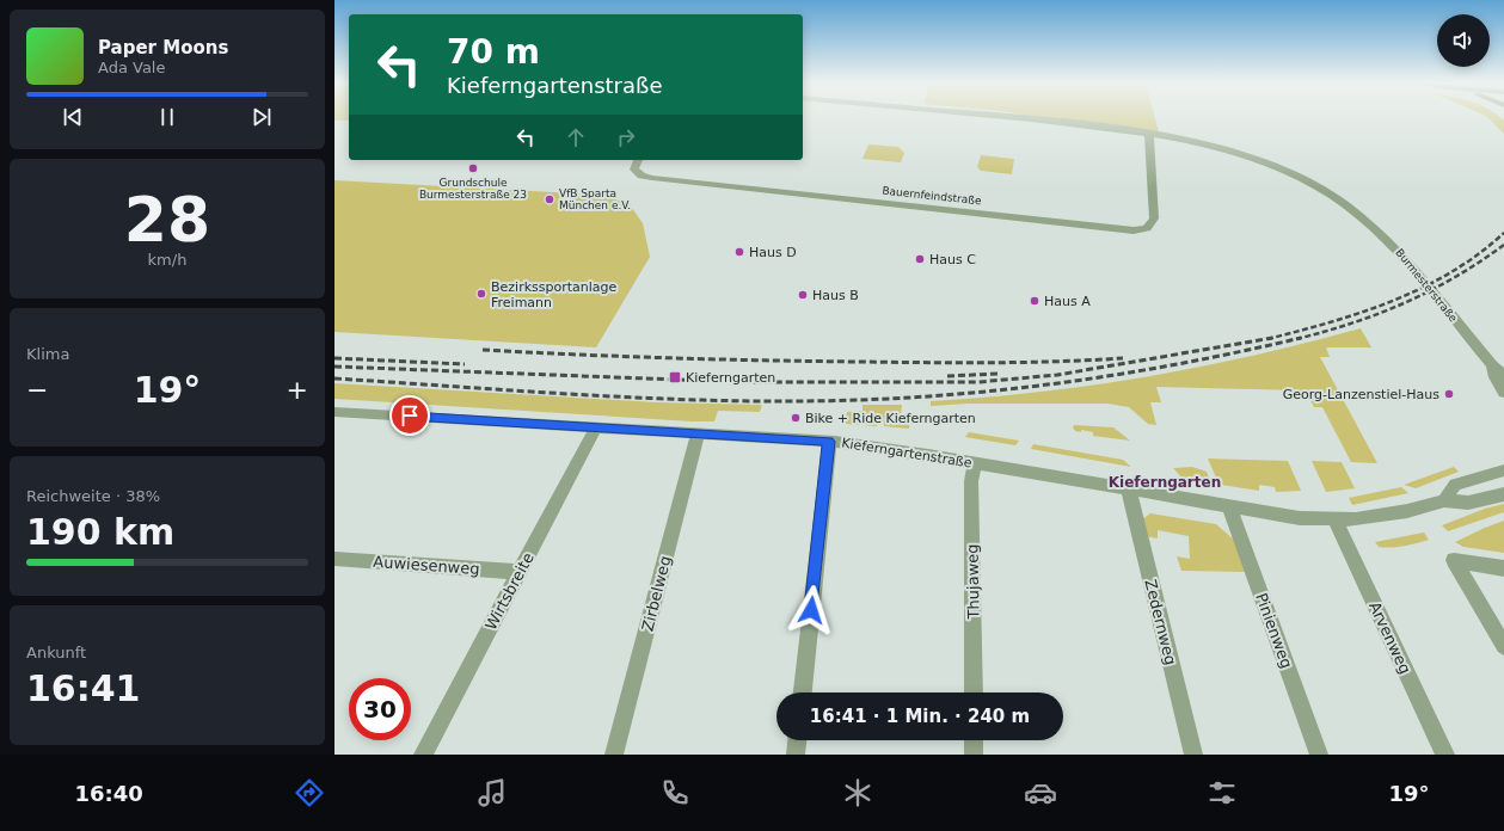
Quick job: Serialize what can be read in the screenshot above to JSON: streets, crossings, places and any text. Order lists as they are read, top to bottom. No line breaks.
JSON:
{"streets":{"street":["Bauernfeindstraße","Burmesterstraße","Kieferngartenstraße","Auwiesenweg","Thujaweg","Wirtsbreite","Zirbelweg","Zedernweg","Pinienweg","Arvenweg"]},"crossings":[["Bauernfeindstraße","Burmesterstraße"],["Kieferngartenstraße","Thujaweg"],["Kieferngartenstraße","Wirtsbreite"],["Kieferngartenstraße","Zirbelweg"],["Kieferngartenstraße","Zedernweg"],["Kieferngartenstraße","Pinienweg"],["Kieferngartenstraße","Arvenweg"],["Auwiesenweg","Wirtsbreite"]],"districts":["Kieferngarten"],"places":{"other":["Grundschule Burmesterstraße 23","VfB Sparta München e.V.","Haus D","Haus C","Bezirkssportanlage Freimann","Haus B","Haus A","Georg-Lanzenstiel-Haus","Bike + Ride Kieferngarten"],"transit":["Kieferngarten"]},"page":{"turn":["70 m","Kieferngartenstraße"],"song":["Paper Moons","Ada Vale"],"tile":[["28","km/h"],"Klima",["Reichweite · 38%","190 km"],["Ankunft","16:41"]],"heat":["−","19°","+"],"limit":"30","trip":"16:41 · 1 Min. · 240 m","tabs":["16:40","19°"]}}
